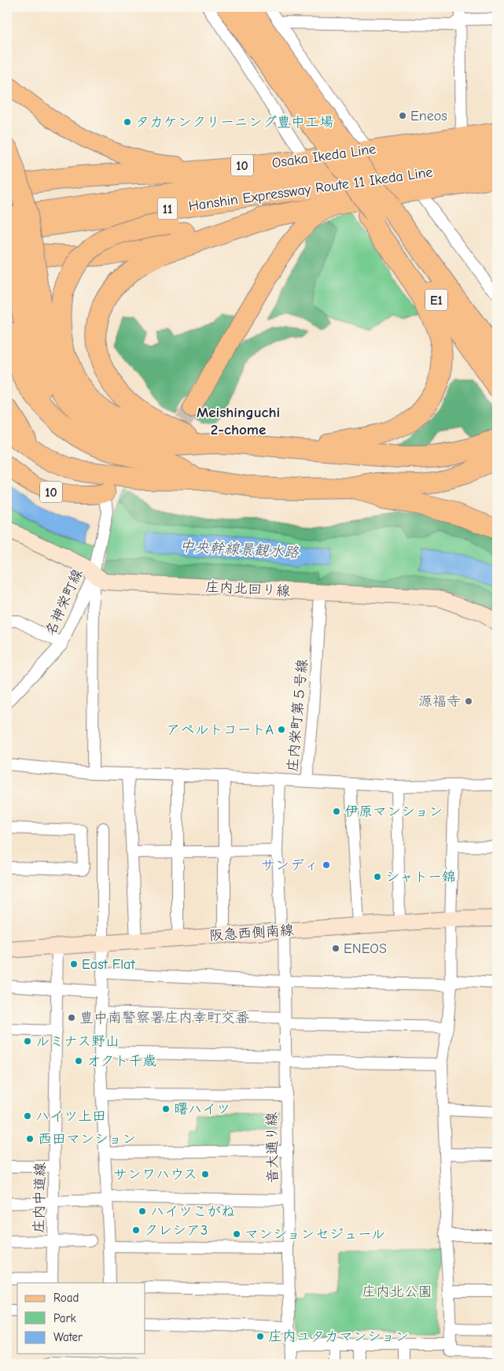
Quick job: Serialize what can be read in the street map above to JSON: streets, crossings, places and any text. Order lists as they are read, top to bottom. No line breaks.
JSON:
{"streets":{"highway":["Hanshin Expressway Route 11 Ikeda Line","11","E1"],"main road":["Osaka Ikeda Line","10"],"street":["庄内北回り線","名神栄町線","庄内栄町第５号線","阪急西側南線","音大通り線","庄内中道線"]},"crossings":[["10","名神栄町線"],["庄内北回り線","名神栄町線"],["庄内北回り線","庄内栄町第５号線"],["庄内栄町第５号線","阪急西側南線"],["庄内栄町第５号線","音大通り線"],["阪急西側南線","音大通り線"],["阪急西側南線","庄内中道線"]],"districts":["Meishinguchi 2-chome"],"water":["中央幹線景観水路"],"parks":["庄内北公園"],"places":["Eneos","タカケンクリーニング豊中工場","源福寺","アペルトコートA","伊原マンション","サンディ","シャトー錦","ENEOS","East Flat","豊中南警察署庄内幸町交番","ルミナス野山","オクト千歳","曙ハイツ","ハイツ上田","西田マンション","サンワハウス","ハイツこがね","クレシア3","マンションセジュール","庄内ユタカマンション"],"legend":["Road","Park","Water"]}
